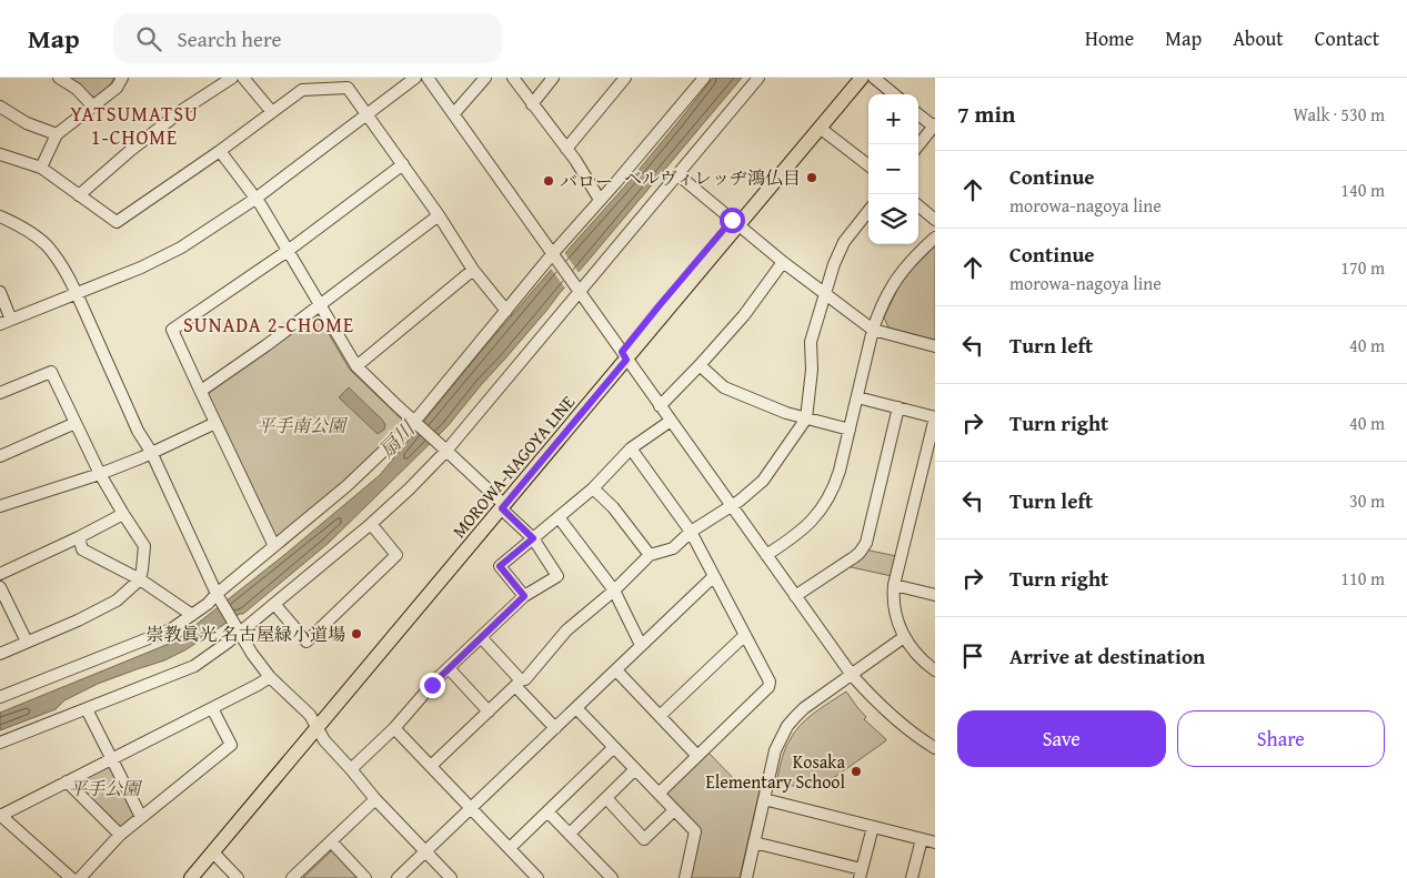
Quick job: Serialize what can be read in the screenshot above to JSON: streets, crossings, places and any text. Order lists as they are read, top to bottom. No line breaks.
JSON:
{"streets":{"main road":["MOROWA-NAGOYA LINE"]},"districts":["YATSUMATSU 1-CHOME","SUNADA 2-CHOME"],"water":["扇川"],"parks":["平手南公園","平手公園"],"places":["ベルヴィレッヂ鴻仏目","バロー","崇教眞光 名古屋緑小道場","Kosaka Elementary School"],"page":{"header":"Map","search":"Search here","nav":["Home","Map","About","Contact"],"heading":["7 min","Walk · 530 m"],"map_buttons":["+","−"],"list":[["Continue","morowa-nagoya line","140 m"],["Continue","morowa-nagoya line","170 m"],["Turn left","40 m"],["Turn right","40 m"],["Turn left","30 m"],["Turn right","110 m"],"Arrive at destination"],"buttons":["Save","Share"]}}
